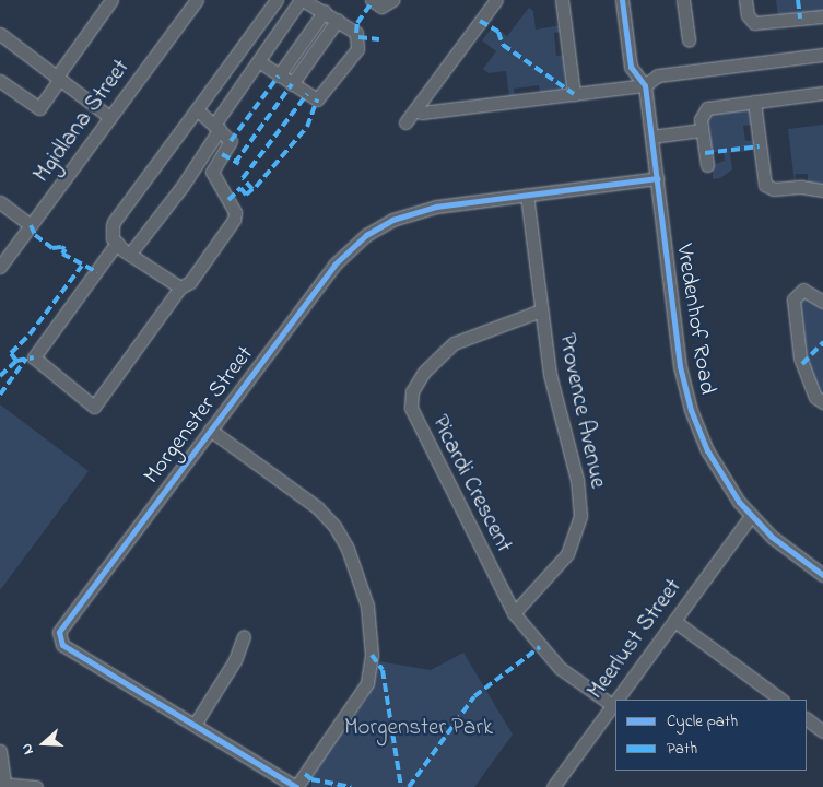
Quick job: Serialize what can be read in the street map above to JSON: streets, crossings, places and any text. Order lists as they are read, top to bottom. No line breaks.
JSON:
{"streets":{"street":["Mgidlana Street","Vredenhof Road","Provence Avenue","Morgenster Street","Picardi Crescent","Meerlust Street"]},"crossings":[["Vredenhof Road","Morgenster Street"],["Vredenhof Road","Meerlust Street"],["Provence Avenue","Morgenster Street"],["Provence Avenue","Picardi Crescent"],["Picardi Crescent","Meerlust Street"]],"parks":["Morgenster Park"],"legend":["Cycle path","Path"],"north":"left"}
